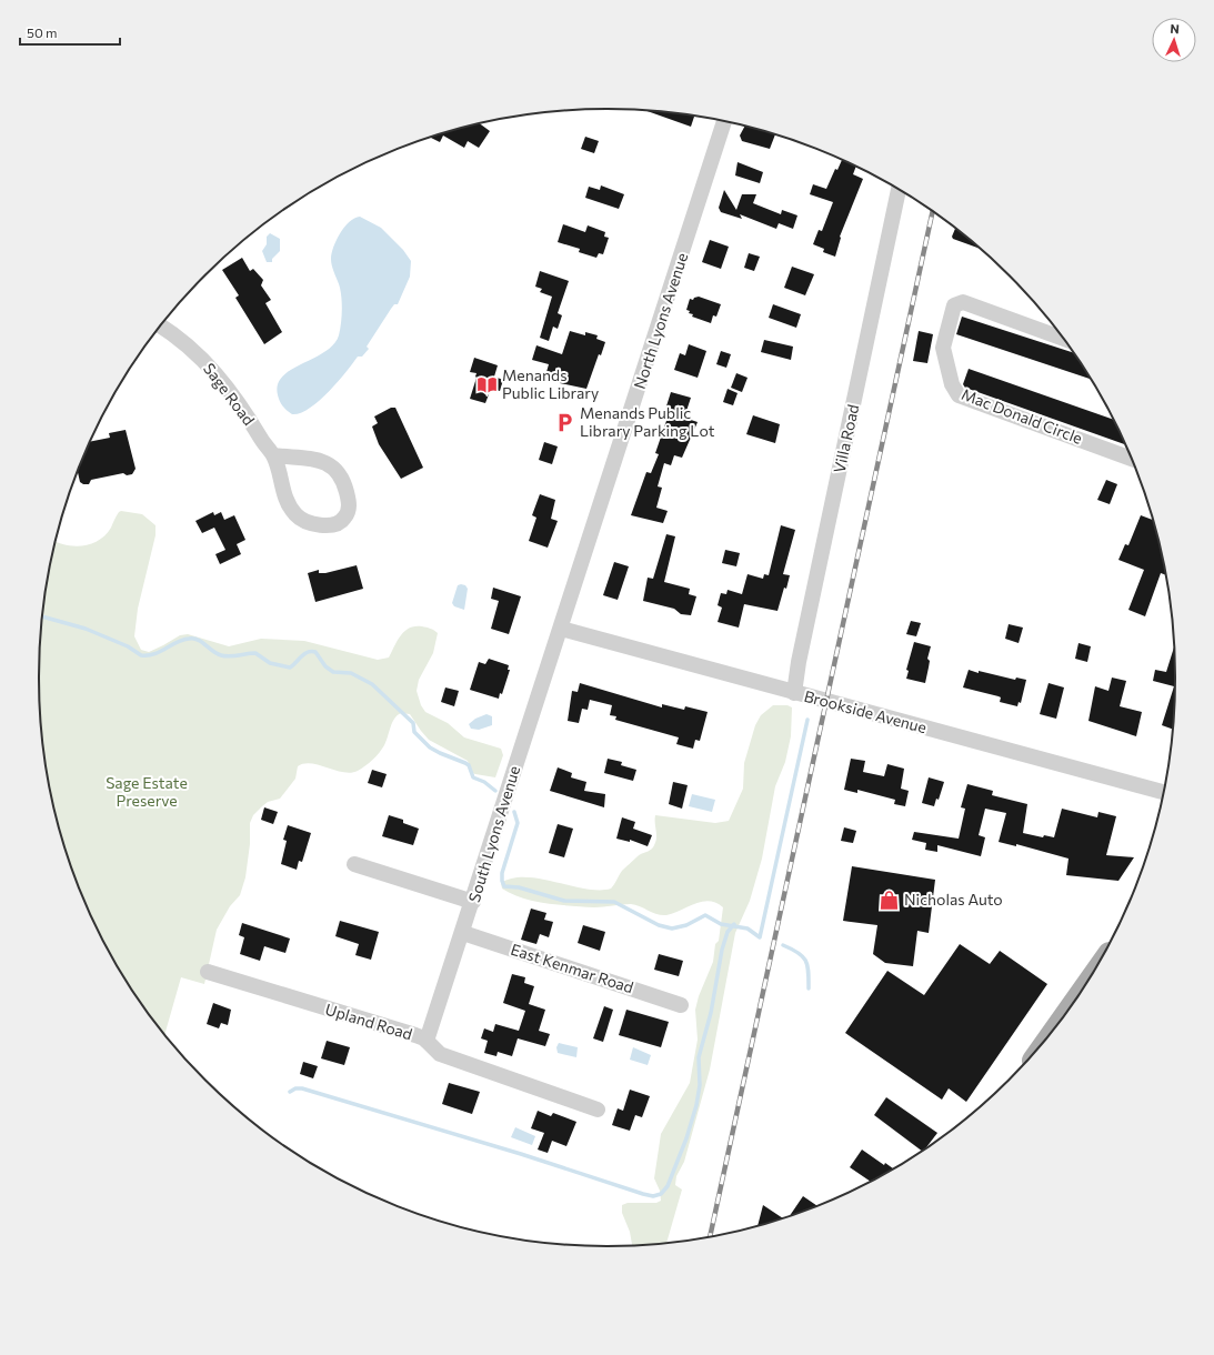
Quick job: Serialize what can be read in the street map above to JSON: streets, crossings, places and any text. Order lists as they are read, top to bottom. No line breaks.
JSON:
{"streets":{"street":["North Lyons Avenue","Sage Road","Mac Donald Circle","Villa Road","Brookside Avenue","South Lyons Avenue","East Kenmar Road","Upland Road"]},"crossings":[["North Lyons Avenue","Brookside Avenue"],["North Lyons Avenue","South Lyons Avenue"],["Villa Road","Brookside Avenue"],["Brookside Avenue","South Lyons Avenue"],["South Lyons Avenue","East Kenmar Road"],["South Lyons Avenue","Upland Road"]],"parks":["Sage Estate Preserve"],"places":{"library":["Menands Public Library"],"parking":["Menands Public Library Parking Lot"],"shop":["Nicholas Auto"]},"scale_bar":"50 m","north":"top"}
